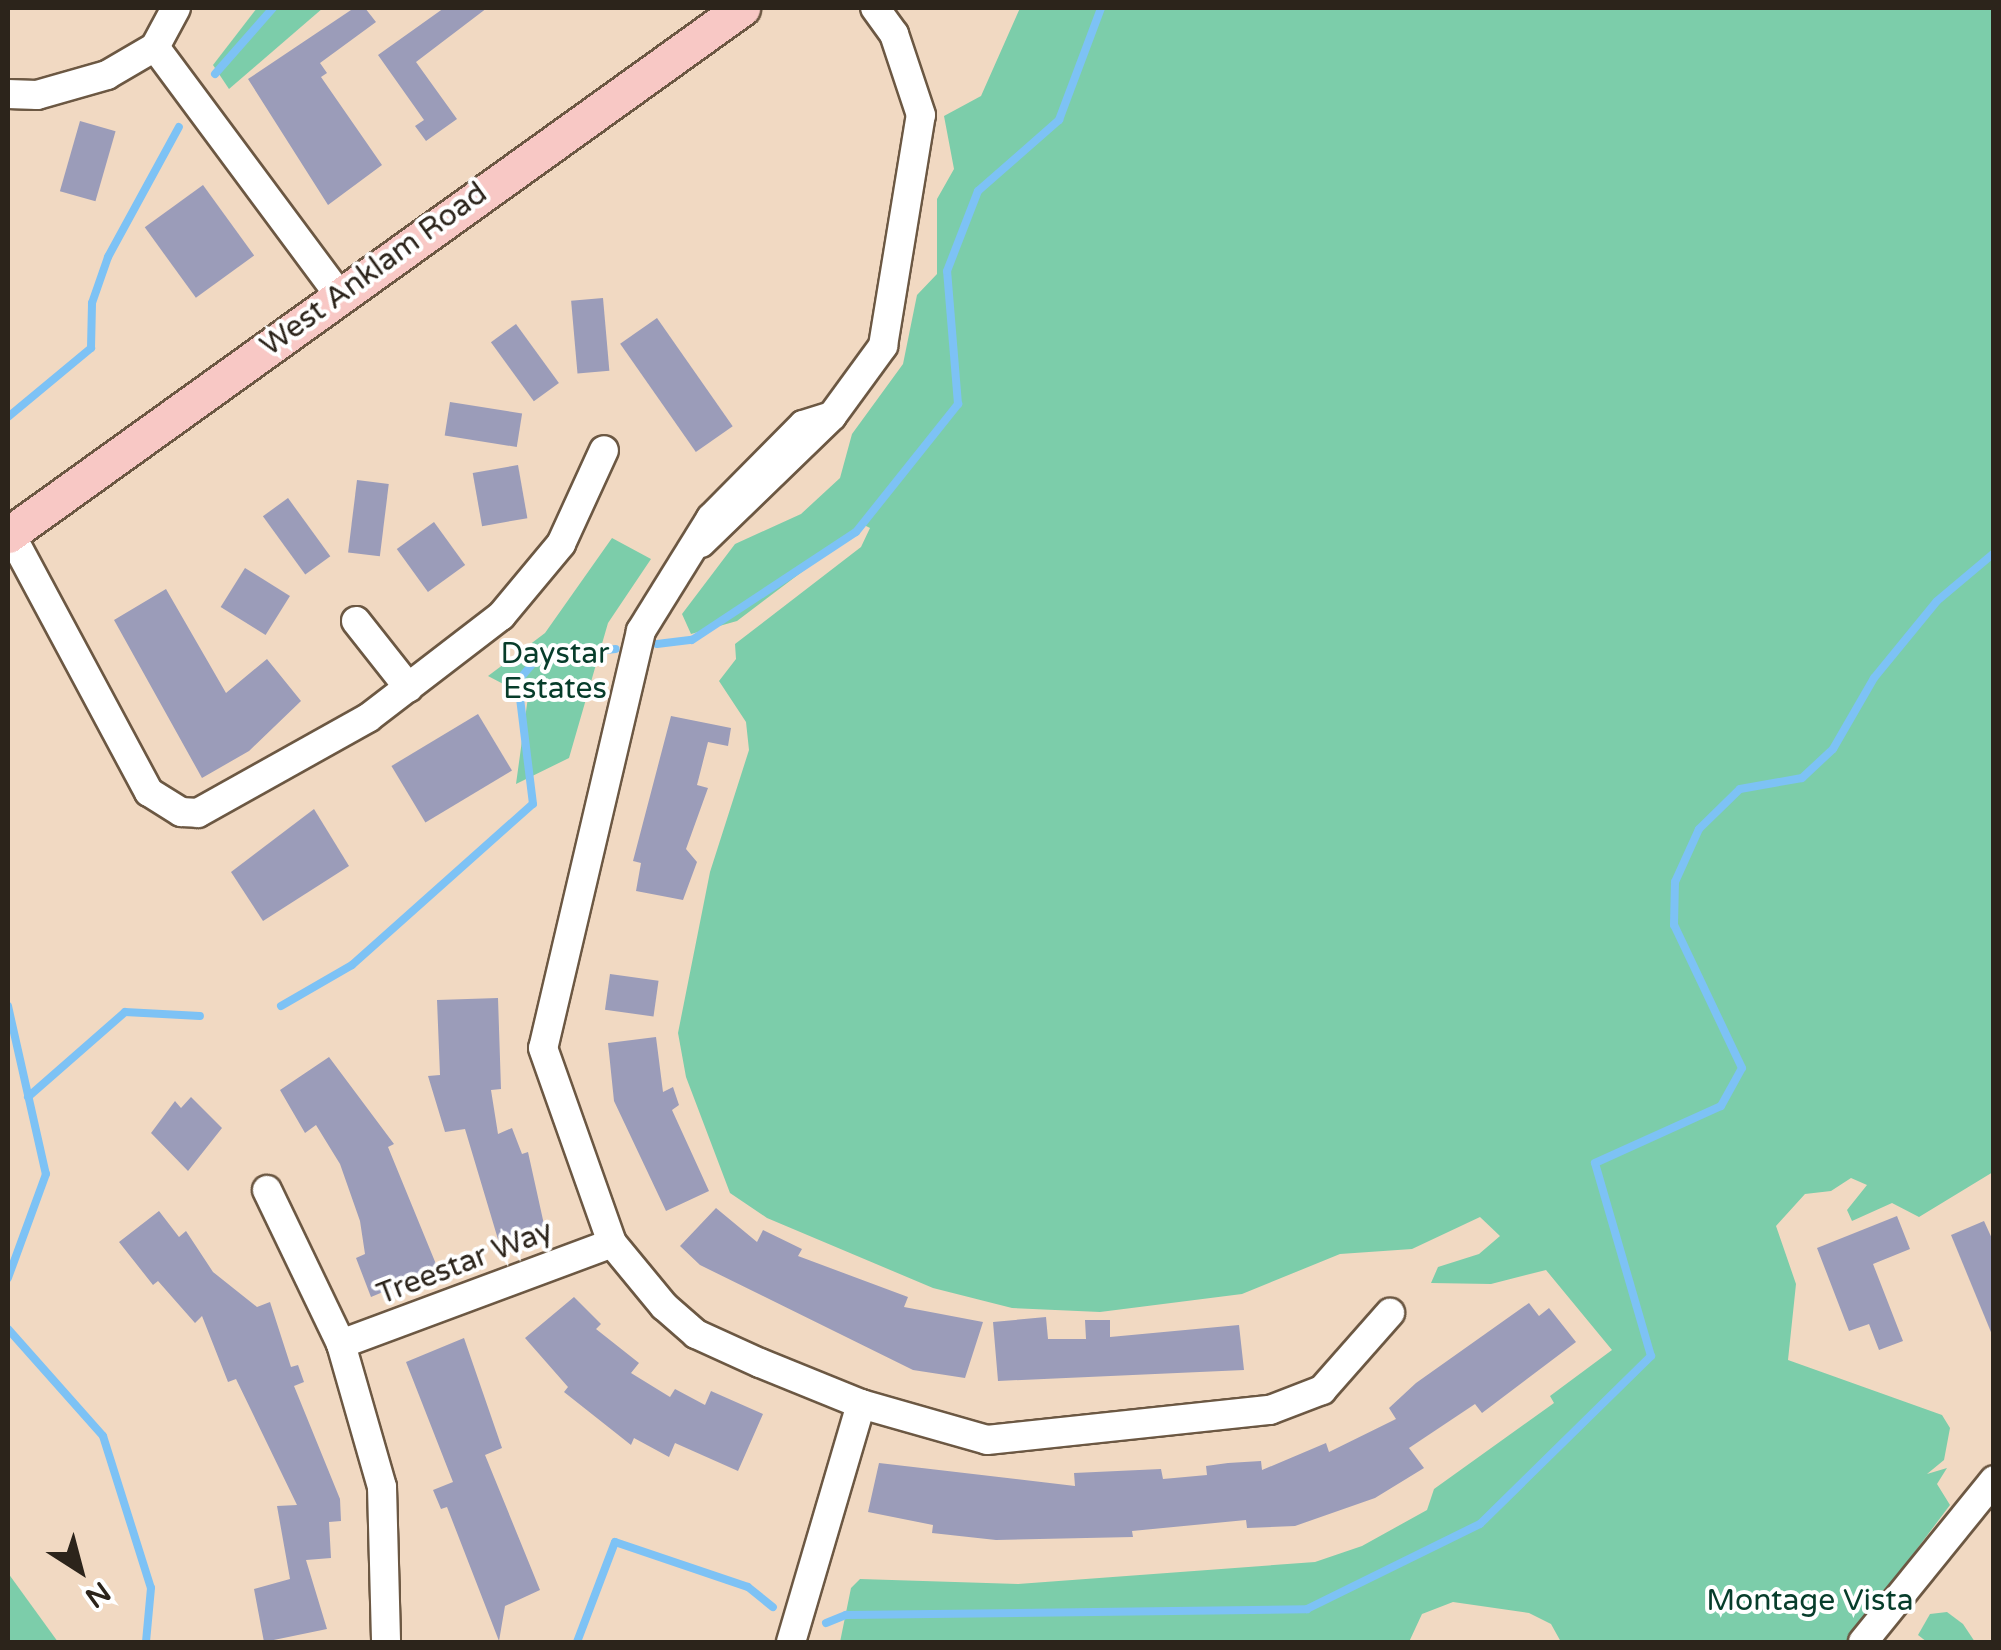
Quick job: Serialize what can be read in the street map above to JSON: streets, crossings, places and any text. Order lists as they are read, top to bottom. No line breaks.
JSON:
{"streets":{"main road":["West Anklam Road"],"street":["Treestar Way"]},"parks":["Daystar Estates","Montage Vista"],"north":"bottom right"}
